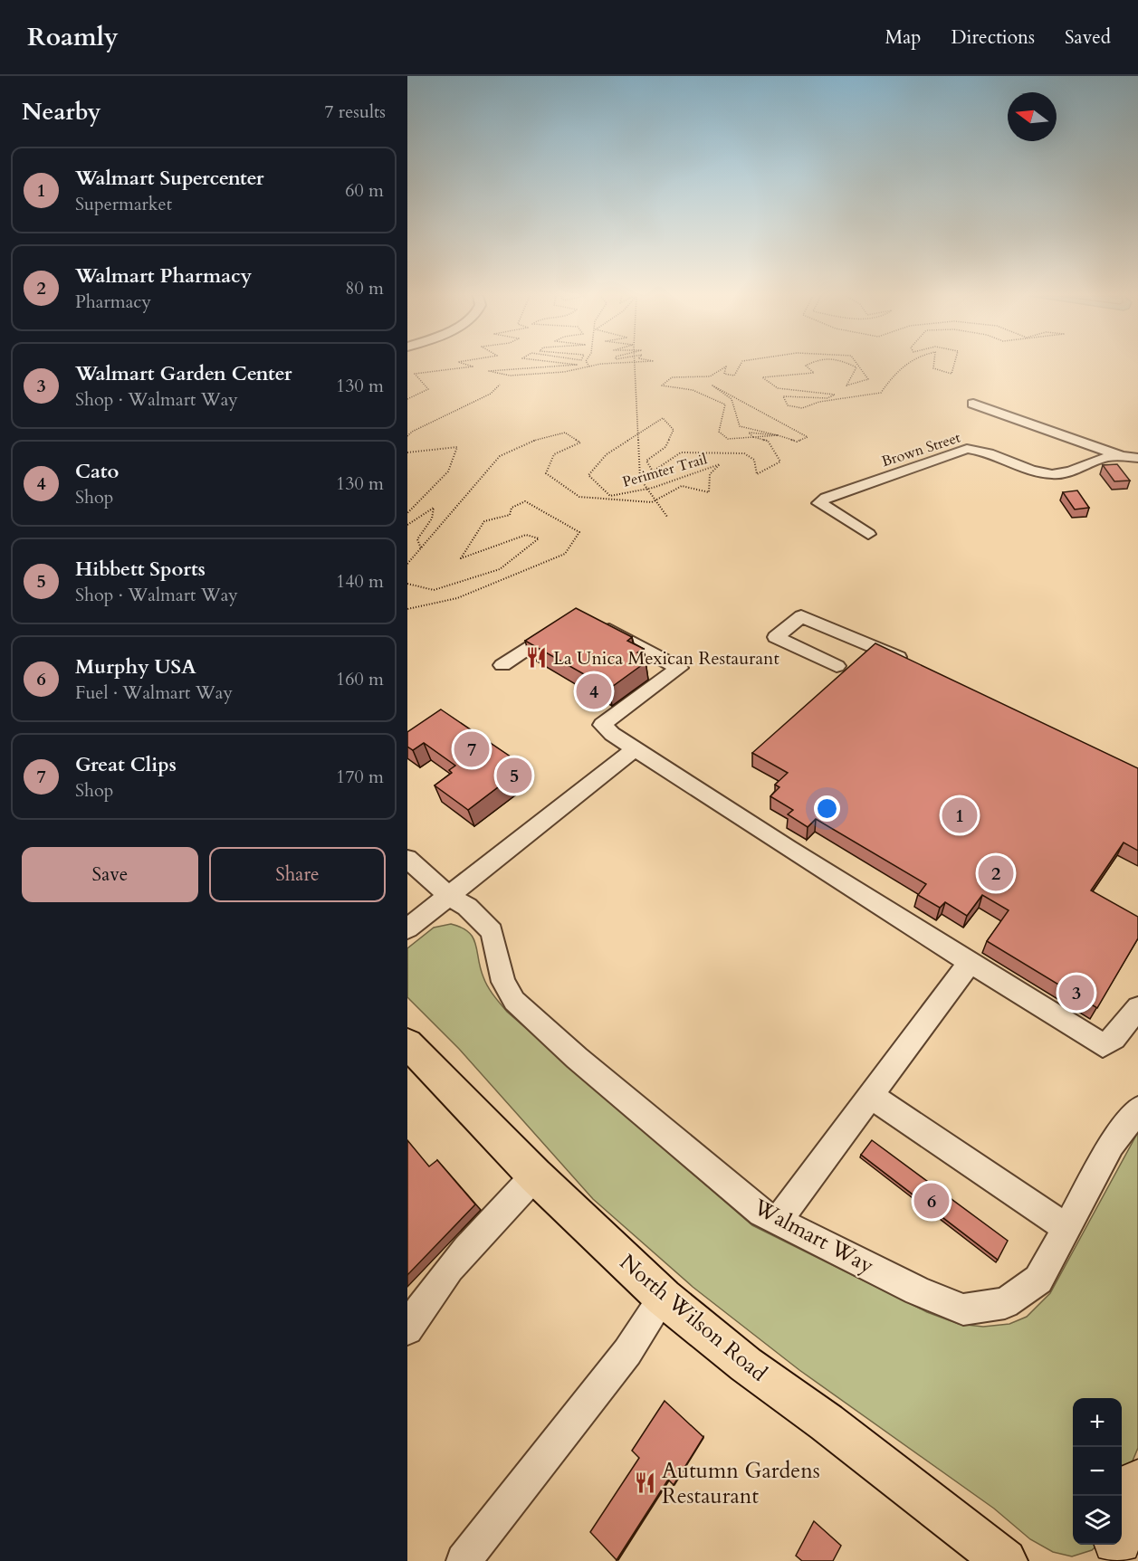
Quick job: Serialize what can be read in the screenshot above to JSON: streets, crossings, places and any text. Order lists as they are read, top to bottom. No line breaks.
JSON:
{"streets":{"main road":["North Wilson Road"],"street":["Brown Street","Walmart Way"],"path":["Perimter Trail"]},"places":{"restaurant":["La Unica Mexican Restaurant","Autumn Gardens Restaurant"]},"north":"left","page":{"header":"Roamly","nav":["Map","Directions","Saved"],"heading":["Nearby","7 results"],"list":[{"mark":"1","name":"Walmart Supercenter","note":"Supermarket","value":"60 m"},{"mark":"2","name":"Walmart Pharmacy","note":"Pharmacy","value":"80 m"},{"mark":"3","name":"Walmart Garden Center","note":"Shop · Walmart Way","value":"130 m"},{"mark":"4","name":"Cato","note":"Shop","value":"130 m"},{"mark":"5","name":"Hibbett Sports","note":"Shop · Walmart Way","value":"140 m"},{"mark":"6","name":"Murphy USA","note":"Fuel · Walmart Way","value":"160 m"},{"mark":"7","name":"Great Clips","note":"Shop","value":"170 m"}],"pins":["4","7","5","1","2","3","6"],"buttons":["Save","Share"],"map_buttons":["+","−"]}}
